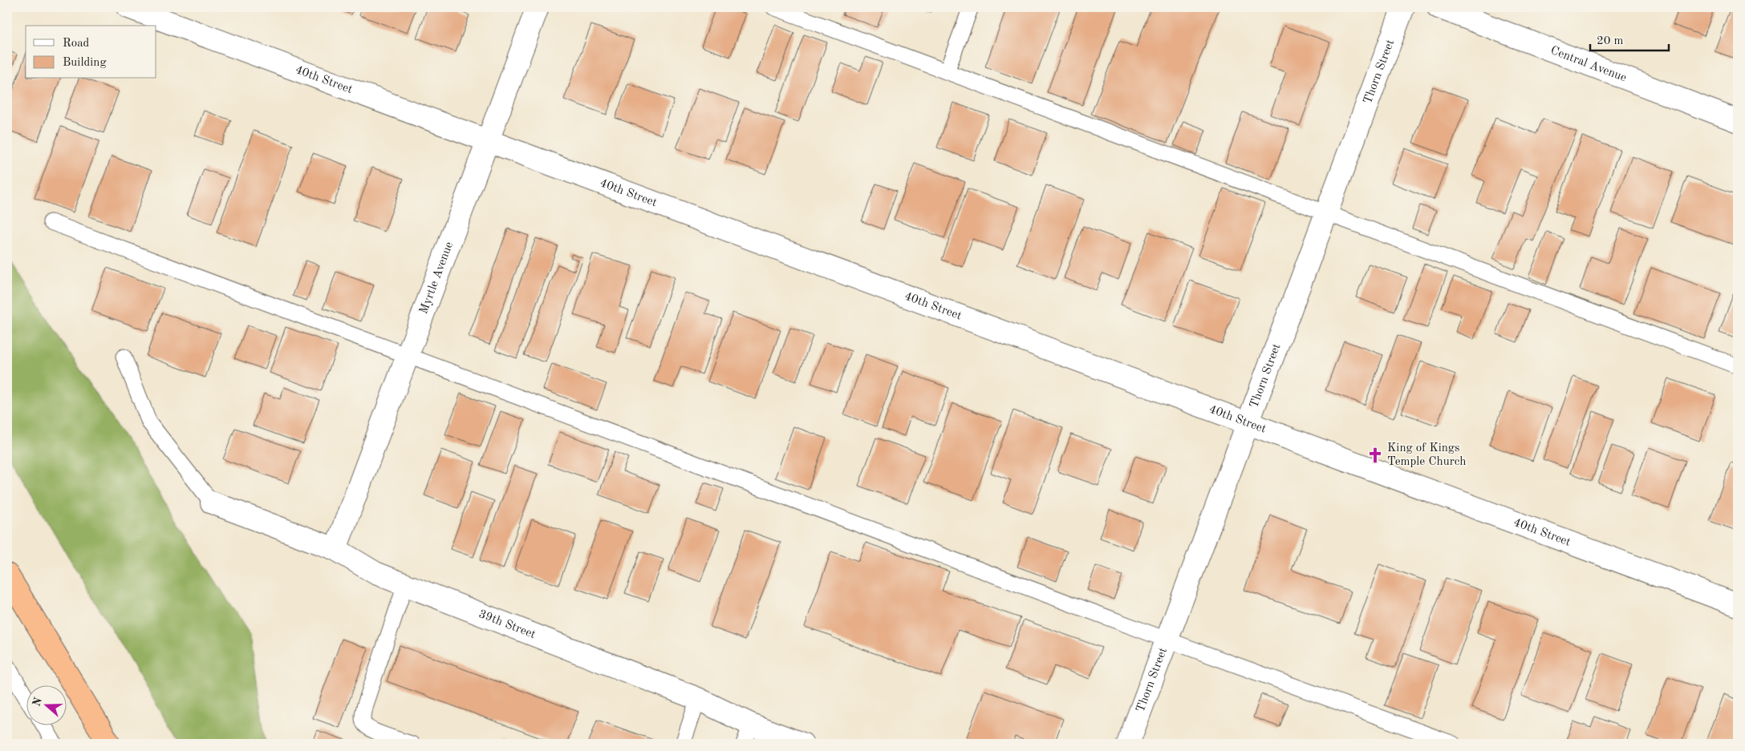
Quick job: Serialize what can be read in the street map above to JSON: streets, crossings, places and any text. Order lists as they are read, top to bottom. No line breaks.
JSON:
{"streets":{"street":["Central Avenue","Thorn Street","40th Street","Myrtle Avenue","39th Street"]},"crossings":[["Thorn Street","40th Street"],["40th Street","Myrtle Avenue"],["Myrtle Avenue","39th Street"]],"places":{"church":["King of Kings Temple Church"]},"legend":["Road","Building"],"scale_bar":"20 m","north":"left"}
